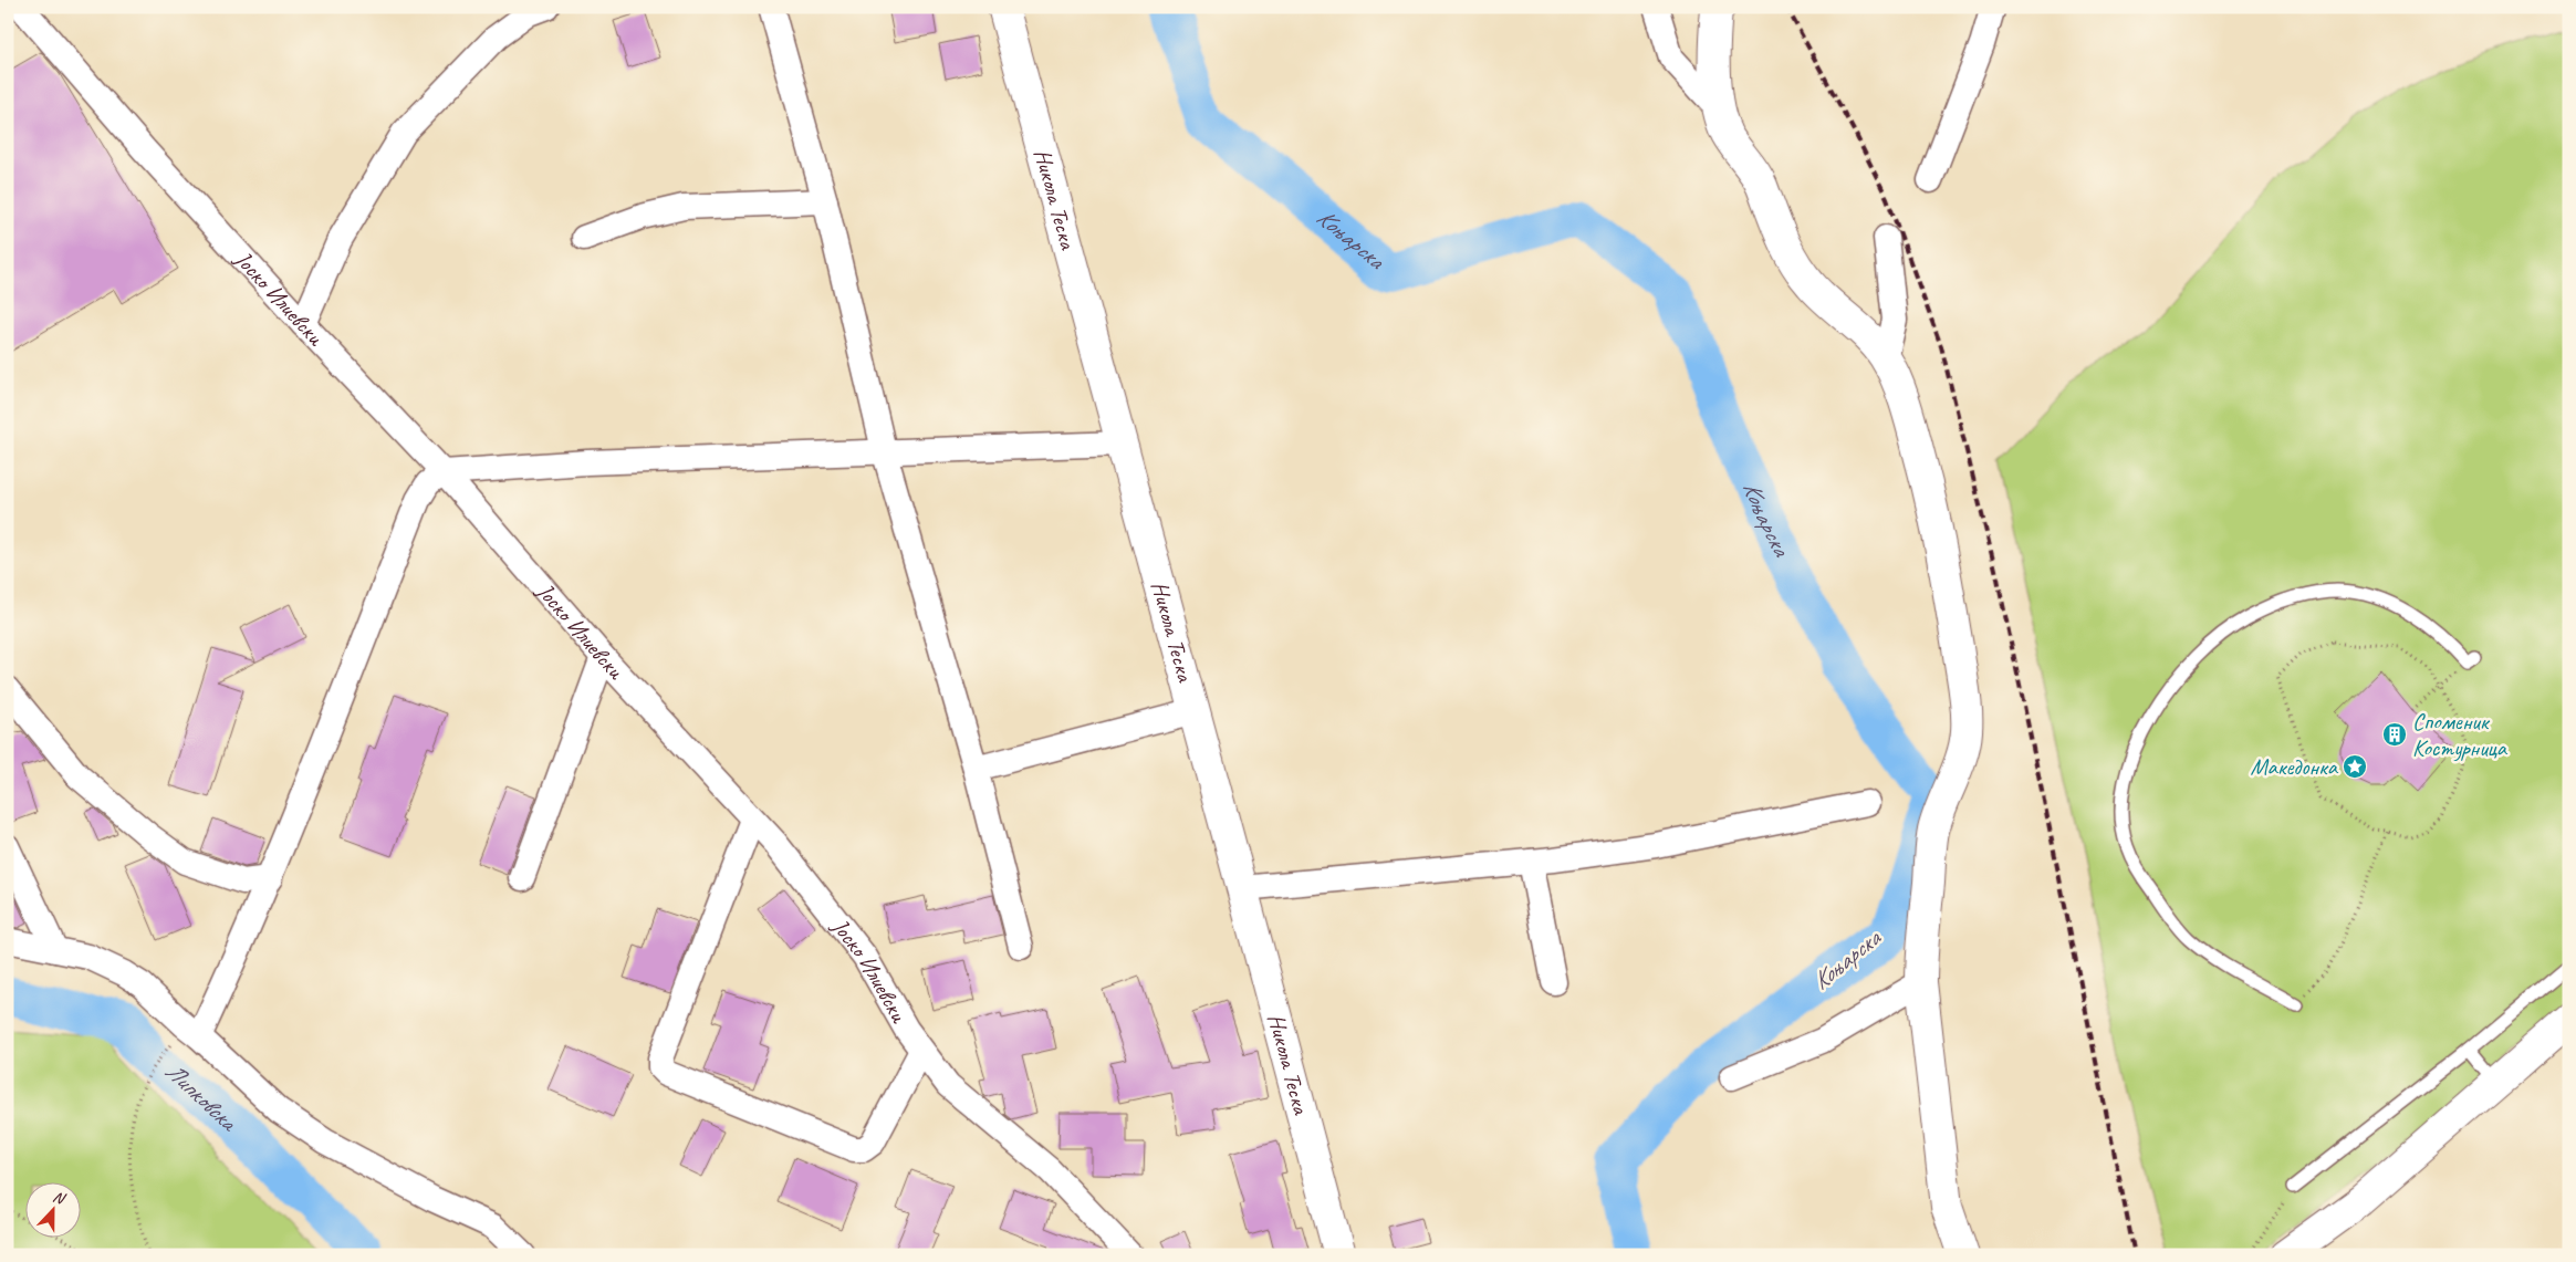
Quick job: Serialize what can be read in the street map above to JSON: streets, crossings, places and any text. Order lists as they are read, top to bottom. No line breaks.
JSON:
{"streets":{"street":["Никола Теска","Јоско Илиевски"]},"water":["Коњарска","Липковска"],"places":{"building":["Споменик Костурница"],"place":["Македонка"]},"north":"top"}
